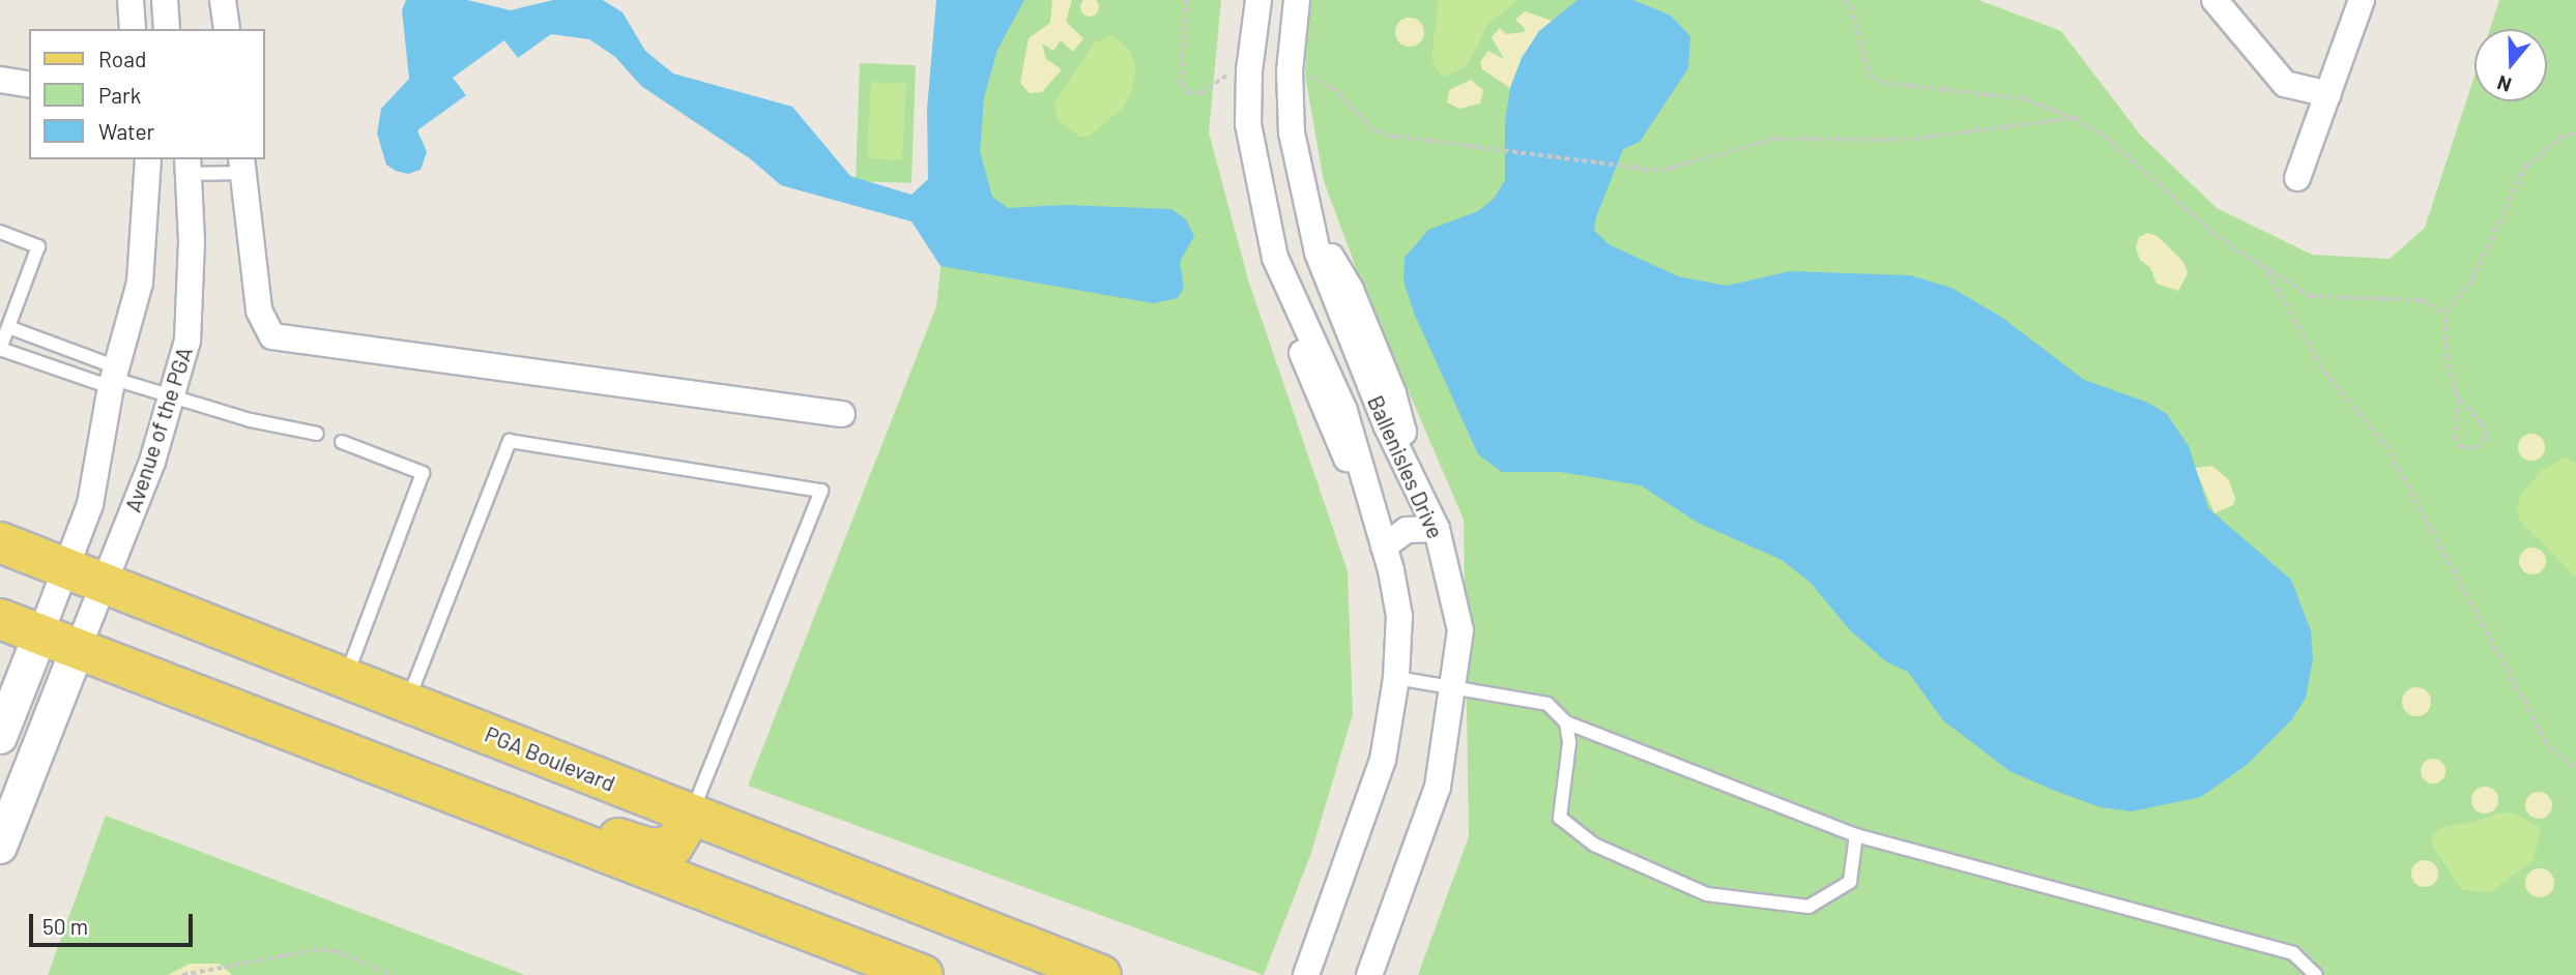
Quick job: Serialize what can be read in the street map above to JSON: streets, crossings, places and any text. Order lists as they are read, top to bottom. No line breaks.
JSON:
{"streets":{"main road":["PGA Boulevard"],"street":["Avenue of the PGA","Ballenisles Drive"]},"crossings":[["Avenue of the PGA","PGA Boulevard"]],"legend":["Road","Park","Water"],"scale_bar":"50 m","north":"bottom"}
